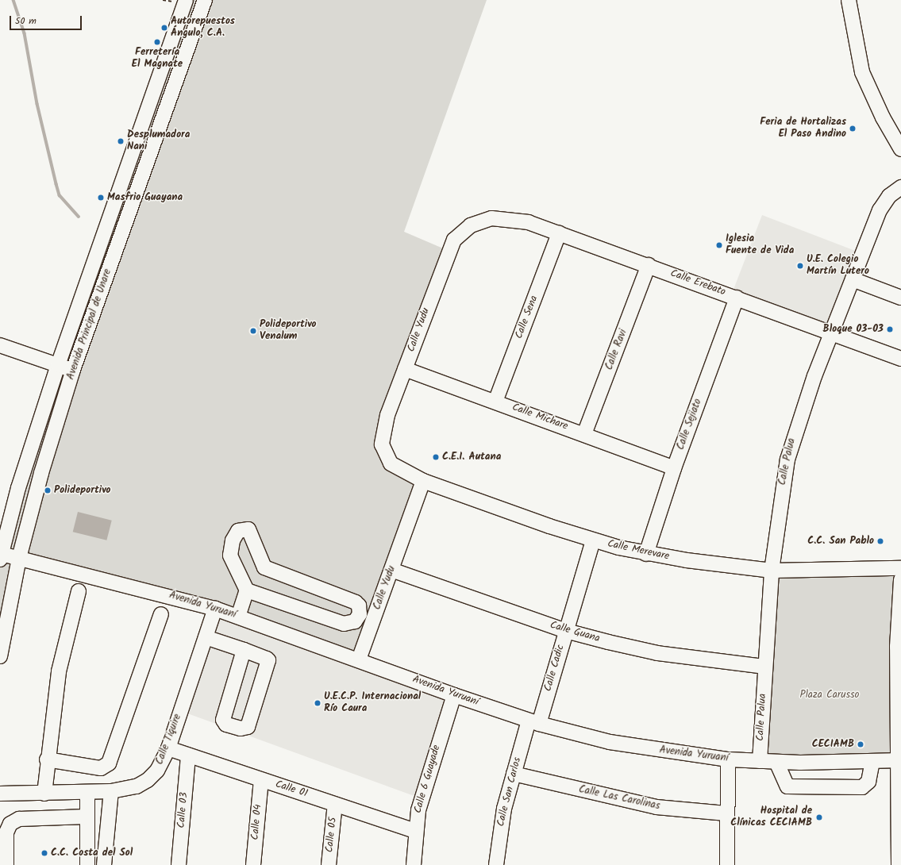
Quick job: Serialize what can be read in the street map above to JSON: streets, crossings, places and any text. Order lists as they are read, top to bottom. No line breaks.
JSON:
{"streets":{"street":["Calle Erebato","Calle Sena","Avenida Principal de Unare","Calle Yudu","Calle Ravi","Calle Michare","Calle Sejiato","Calle Palua","Calle Merevare","Avenida Yuruaní","Calle Guana","Calle Cadic","Calle Tiquire","Calle 6 Guayade","Calle 01","Calle San Carlos","Calle Las Carolinas","Calle 03","Calle 04","Calle 05"]},"crossings":[["Calle Erebato","Calle Sena"],["Calle Erebato","Calle Yudu"],["Calle Erebato","Calle Ravi"],["Calle Erebato","Calle Sejiato"],["Calle Erebato","Calle Palua"],["Calle Sena","Calle Michare"],["Avenida Principal de Unare","Avenida Yuruaní"],["Calle Yudu","Calle Michare"],["Calle Yudu","Calle Merevare"],["Calle Yudu","Avenida Yuruaní"],["Calle Yudu","Calle Guana"],["Calle Ravi","Calle Michare"],["Calle Michare","Calle Sejiato"],["Calle Sejiato","Calle Merevare"],["Calle Palua","Calle Merevare"],["Calle Palua","Avenida Yuruaní"],["Calle Palua","Calle Guana"],["Calle Merevare","Calle Cadic"],["Avenida Yuruaní","Calle Cadic"],["Avenida Yuruaní","Calle Tiquire"],["Avenida Yuruaní","Calle 6 Guayade"],["Avenida Yuruaní","Calle San Carlos"],["Calle Guana","Calle Cadic"],["Calle Cadic","Calle San Carlos"],["Calle Tiquire","Calle 01"],["Calle 6 Guayade","Calle 01"],["Calle 01","Calle 03"],["Calle 01","Calle 04"],["Calle 01","Calle 05"],["Calle San Carlos","Calle Las Carolinas"]],"parks":["Plaza Carusso"],"places":["Autorepuestos Ángulo, C.A.","Ferretería El Magnate","Feria de Hortalizas El Paso Andino","Desplumadora Nani","Masfrio Guayana","Iglesia Fuente de Vida","U.E. Colegio Martín Lutero","Bloque 03-03","Polideportivo Venalum","C.E.I. Autana","Polideportivo","C.C. San Pablo","U.E.C.P. Internacional Río Caura","CECIAMB","Hospital de Clínicas CECIAMB","C.C. Costa del Sol"],"scale_bar":"50 m"}
